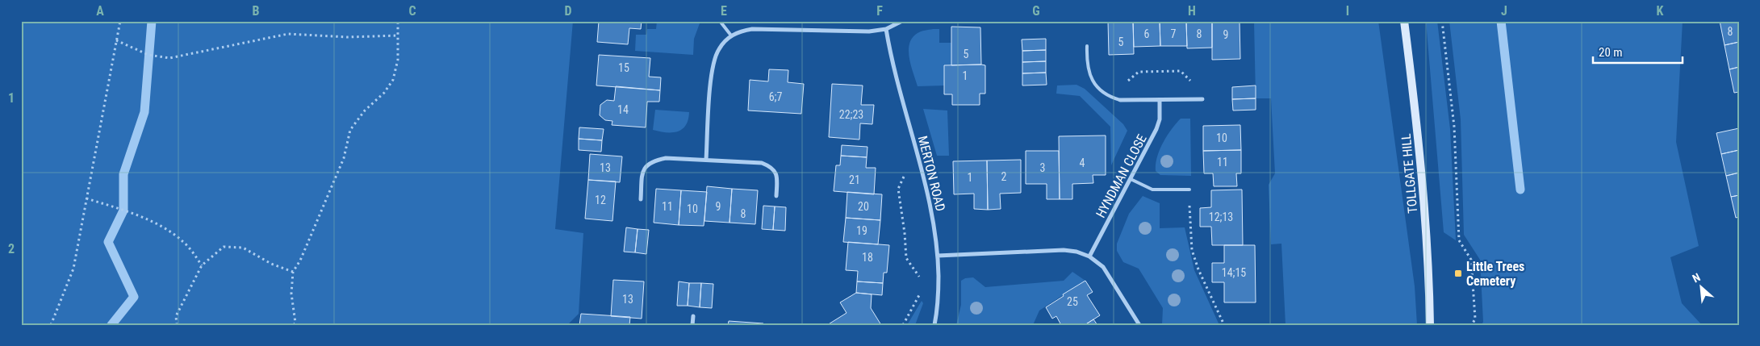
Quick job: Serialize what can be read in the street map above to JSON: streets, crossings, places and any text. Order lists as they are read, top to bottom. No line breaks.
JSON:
{"streets":{"street":["MERTON ROAD","TOLLGATE HILL","HYNDMAN CLOSE"]},"places":{"transit":["Little Trees Cemetery"]},"house_numbers":["8","6","7","8","9","5","5","15","1","6;7","14","22;23","10","11","4","13","3","2","1","21","12","11","9","20","10","8","12;13","19","18","14;15","13","25"],"scale_bar":"20 m","north":"top left","grid":{"columns":["A","B","C","D","E","F","G","H","I","J","K"],"rows":["1","2"]}}
